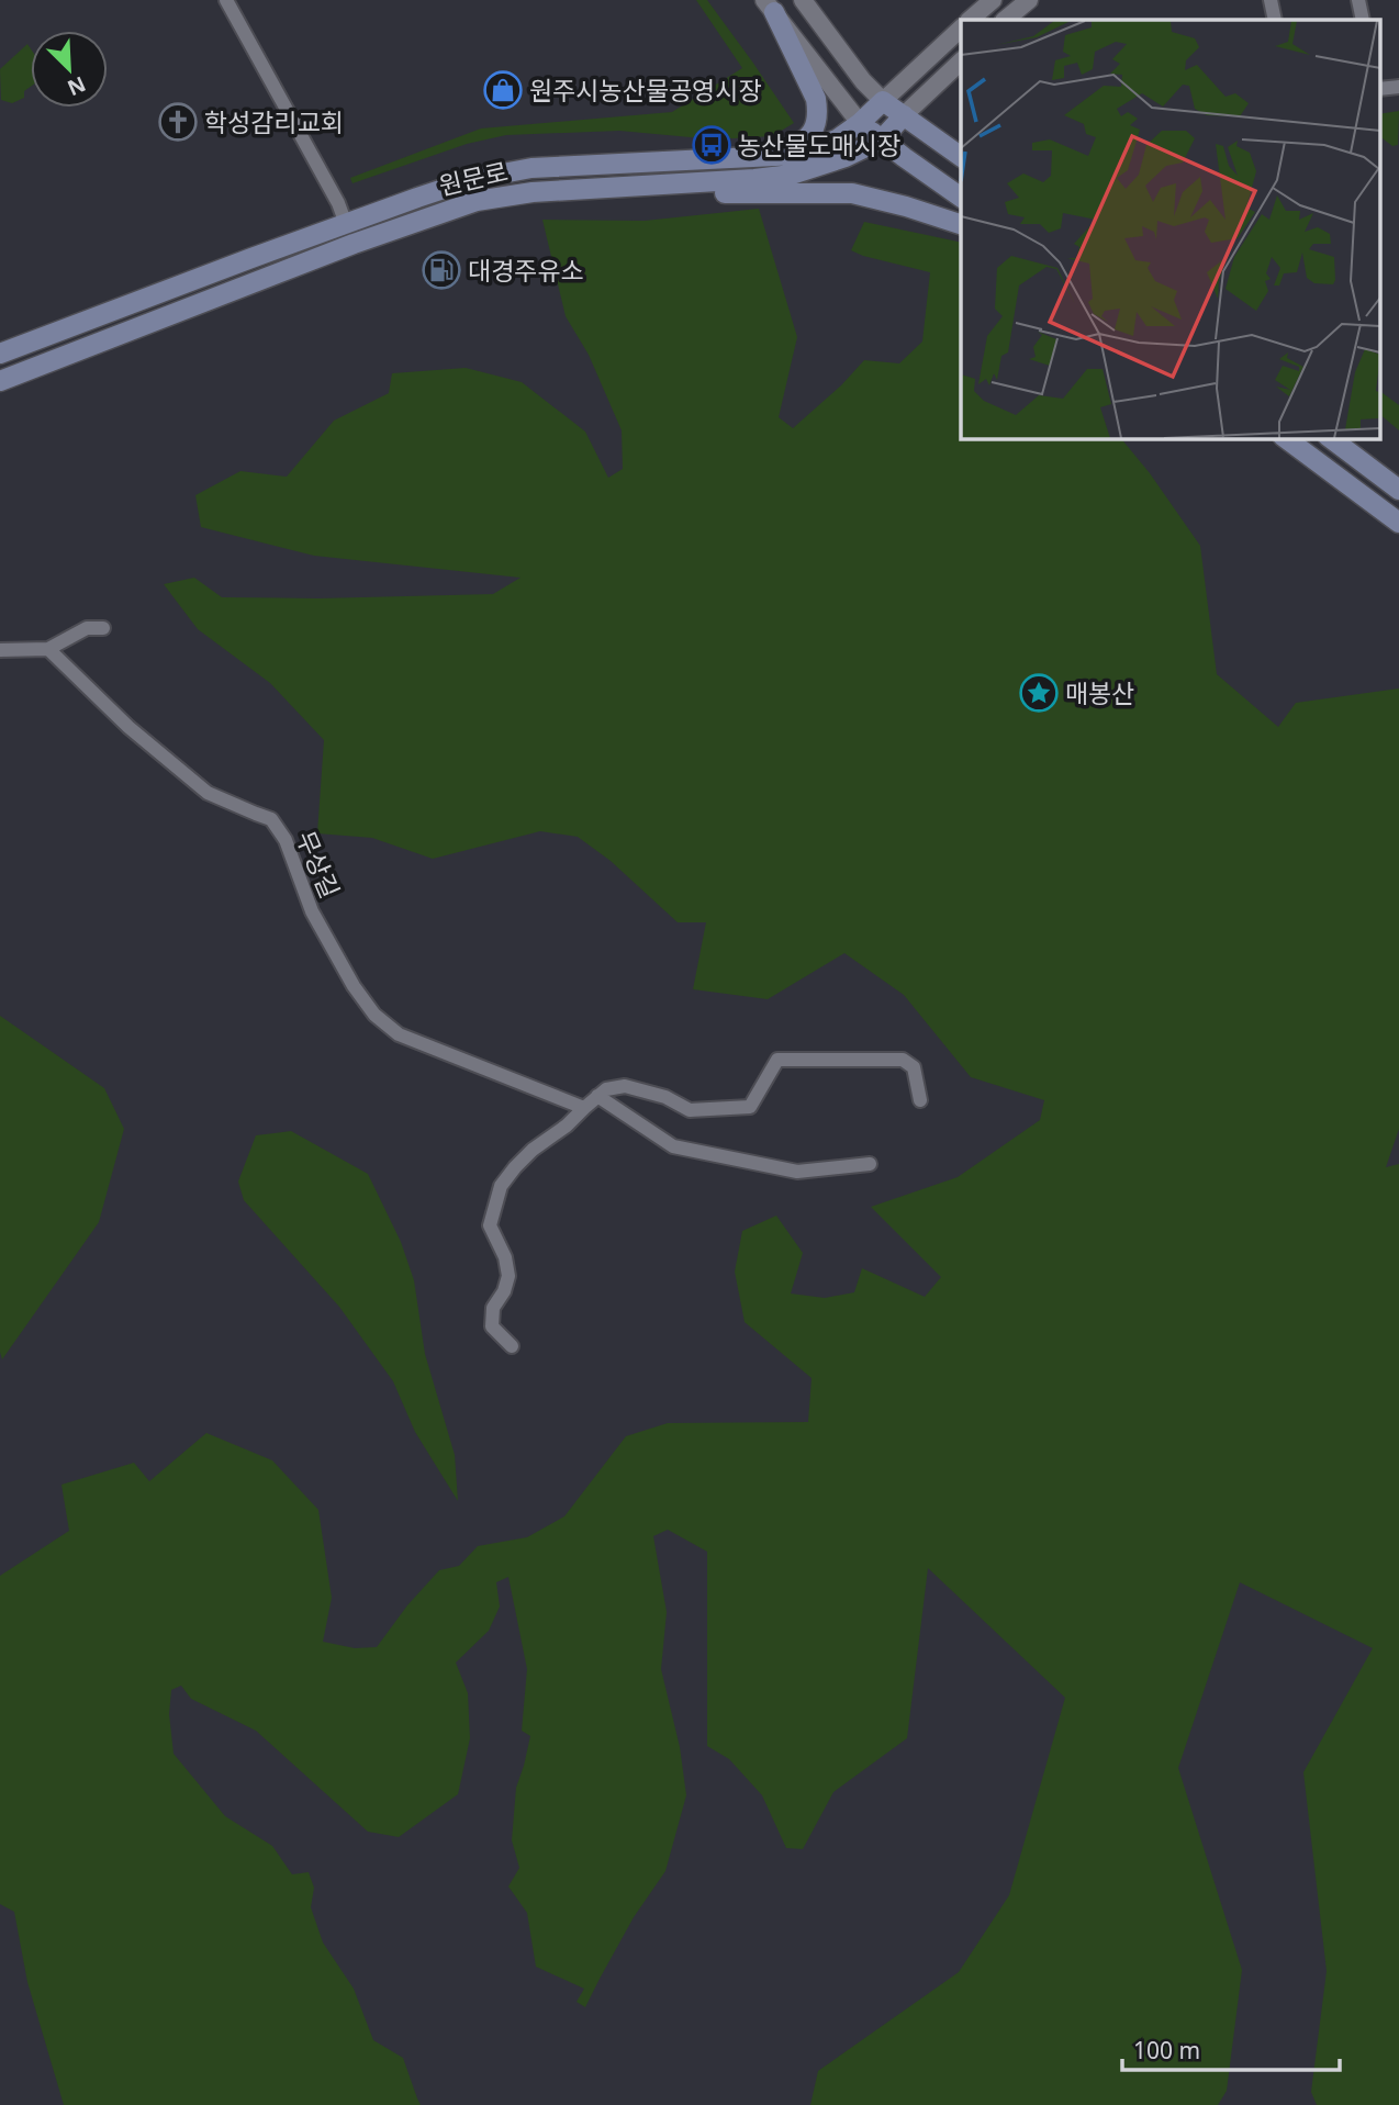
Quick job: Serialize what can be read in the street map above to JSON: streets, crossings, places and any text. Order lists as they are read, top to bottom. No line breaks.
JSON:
{"streets":{"main road":["원문로"],"street":["무상길"]},"places":{"shop":["원주시농산물공영시장"],"church":["학성감리교회"],"bus stop":["농산물도매시장"],"fuel station":["대경주유소"],"place":["매봉산"]},"scale_bar":"100 m","north":"bottom right"}
